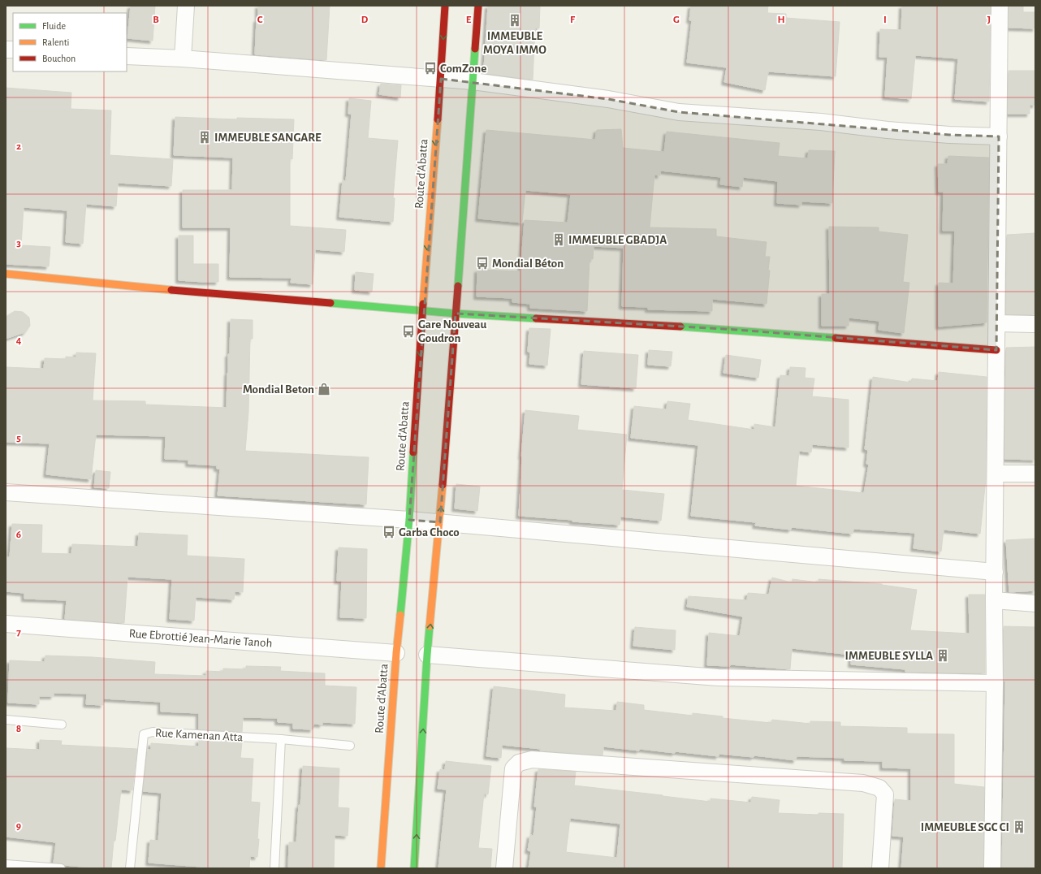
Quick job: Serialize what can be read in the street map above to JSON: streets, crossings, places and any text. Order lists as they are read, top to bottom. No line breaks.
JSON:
{"streets":{"street":["Route d'Abatta","Rue Ebrottié Jean-Marie Tanoh"],"lane":["Rue Kamenan Atta"]},"crossings":[["Route d'Abatta","Rue Ebrottié Jean-Marie Tanoh"]],"places":{"building":["IMMEUBLE MOYA IMMO","IMMEUBLE SANGARE","IMMEUBLE GBADJA","IMMEUBLE SYLLA","IMMEUBLE SGC CI"],"bus stop":["ComZone","Mondial Béton","Gare Nouveau Goudron","Garba Choco"],"shop":["Mondial Beton"]},"legend":["Fluide","Ralenti","Bouchon"],"grid":{"columns":["B","C","D","E","F","G","H","I","J"],"rows":["2","3","4","5","6","7","8","9"]}}
